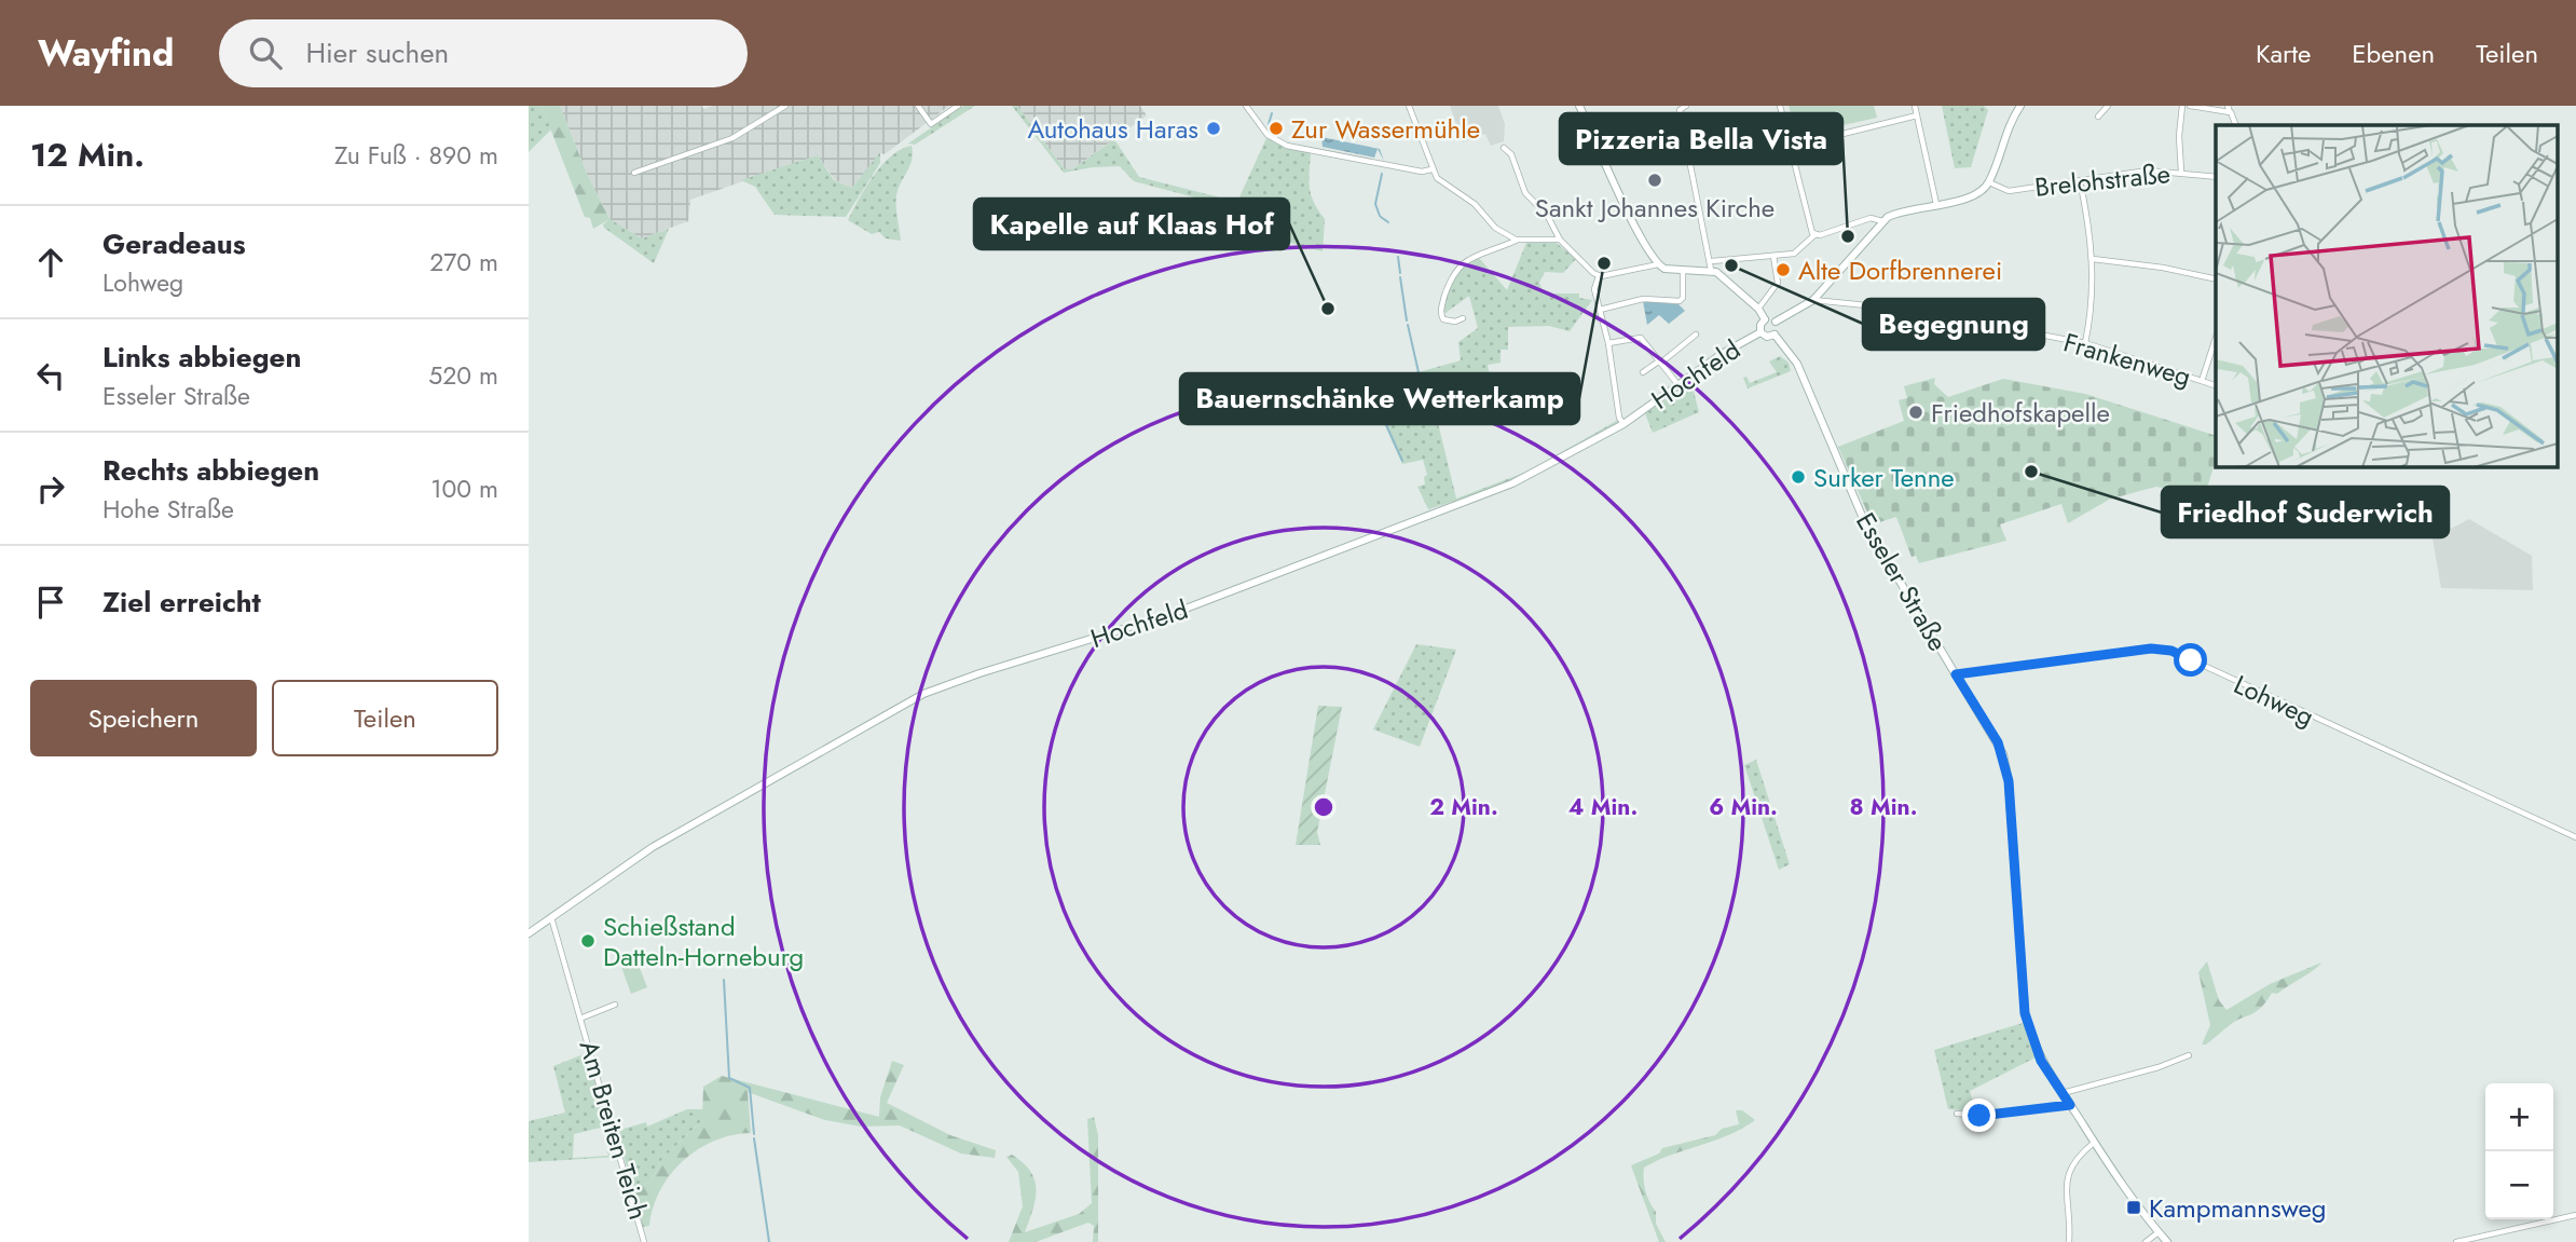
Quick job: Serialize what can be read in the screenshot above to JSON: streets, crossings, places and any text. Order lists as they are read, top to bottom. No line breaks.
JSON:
{"streets":{"street":["Brelohstraße","Frankenweg","Hochfeld","Esseler Straße","Lohweg","Am Breiten Teich"]},"crossings":[["Hochfeld","Esseler Straße"],["Hochfeld","Am Breiten Teich"],["Esseler Straße","Lohweg"]],"places":{"other":["Autohaus Haras","Zur Wassermühle","Sankt Johannes Kirche","Pizzeria Bella Vista","Bauernschänke Wetterkamp","Begegnung","Alte Dorfbrennerei","Kapelle auf Klaas Hof","Friedhofskapelle","Friedhof Suderwich","Surker Tenne","Schießstand Datteln-Horneburg"],"transit":["Kampmannsweg"]},"page":{"header":"Wayfind","search":"Hier suchen","nav":["Karte","Ebenen","Teilen"],"heading":["12 Min.","Zu Fuß · 890 m"],"list":[["Geradeaus","Lohweg","270 m"],["Links abbiegen","Esseler Straße","520 m"],["Rechts abbiegen","Hohe Straße","100 m"],"Ziel erreicht"],"buttons":["Speichern","Teilen"],"map_buttons":["+","−"]},"rings":["2 Min.","4 Min.","6 Min.","8 Min."]}
